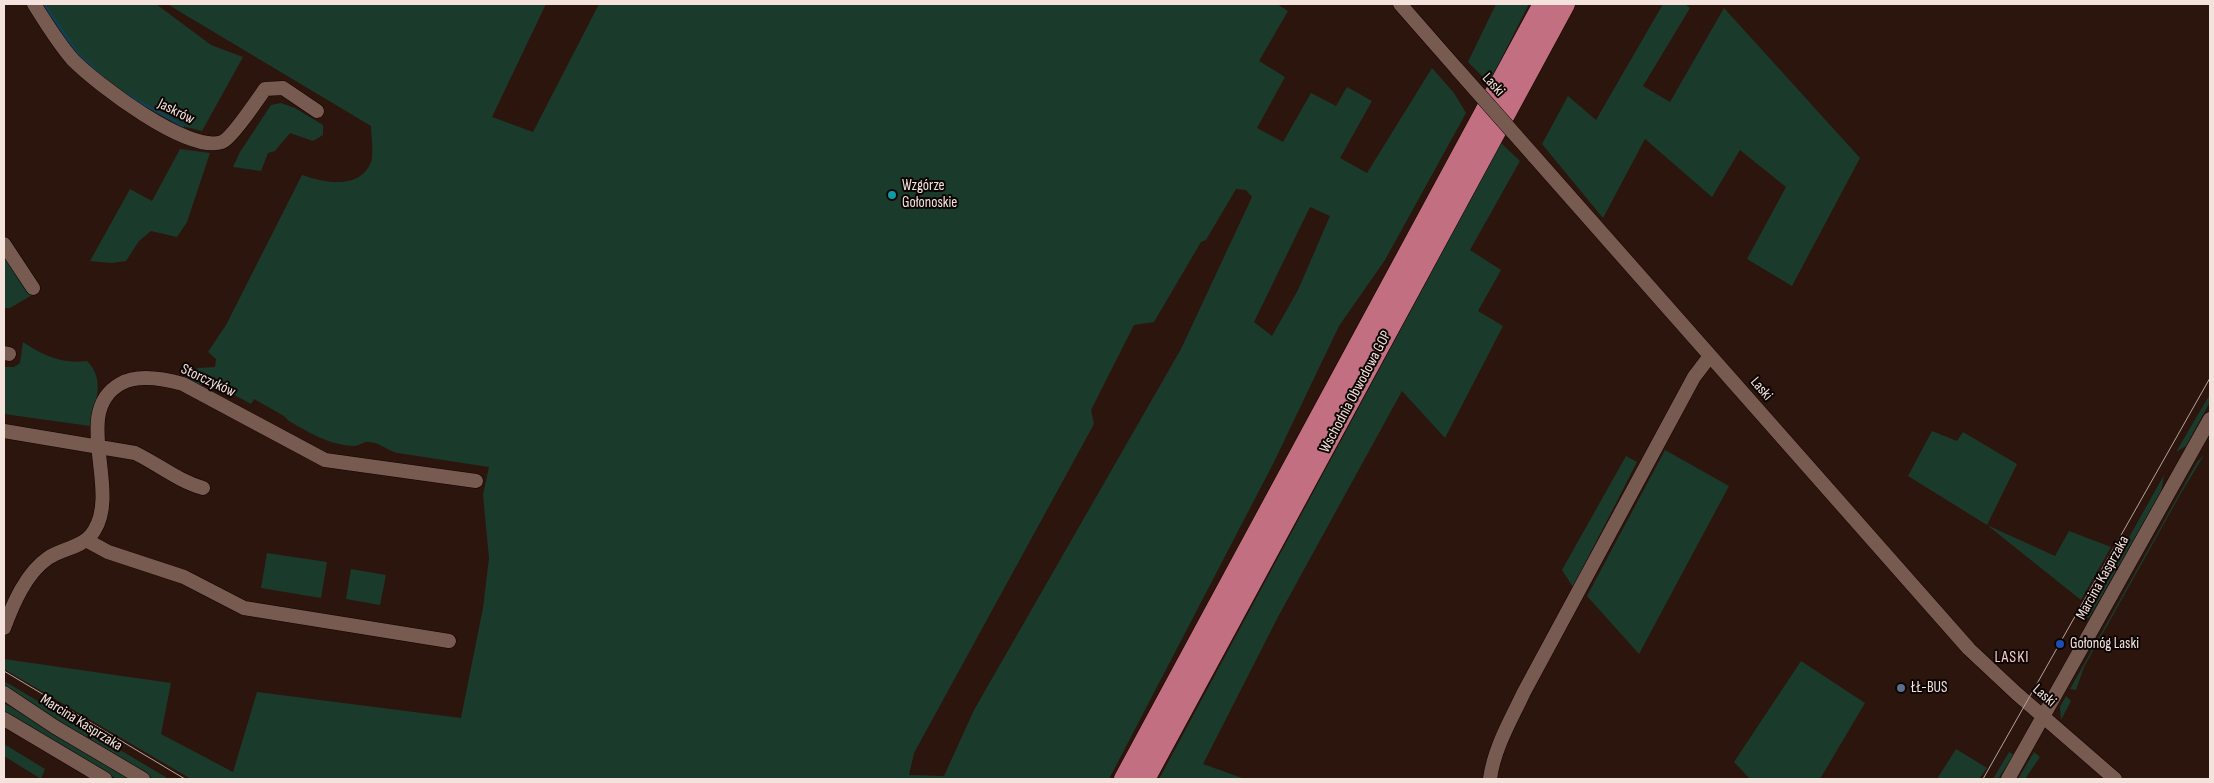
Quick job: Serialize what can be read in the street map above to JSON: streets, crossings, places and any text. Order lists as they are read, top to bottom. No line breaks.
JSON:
{"streets":{"highway":["Wschodnia Obwodowa GOP"],"street":["Laski","Jaskrów","Storczyków","Marcina Kasprzaka"]},"crossings":[["Laski","Marcina Kasprzaka"]],"districts":["LASKI"],"places":["Wzgórze Gołonoskie","Gołonóg Laski","ŁŁ-BUS"]}
